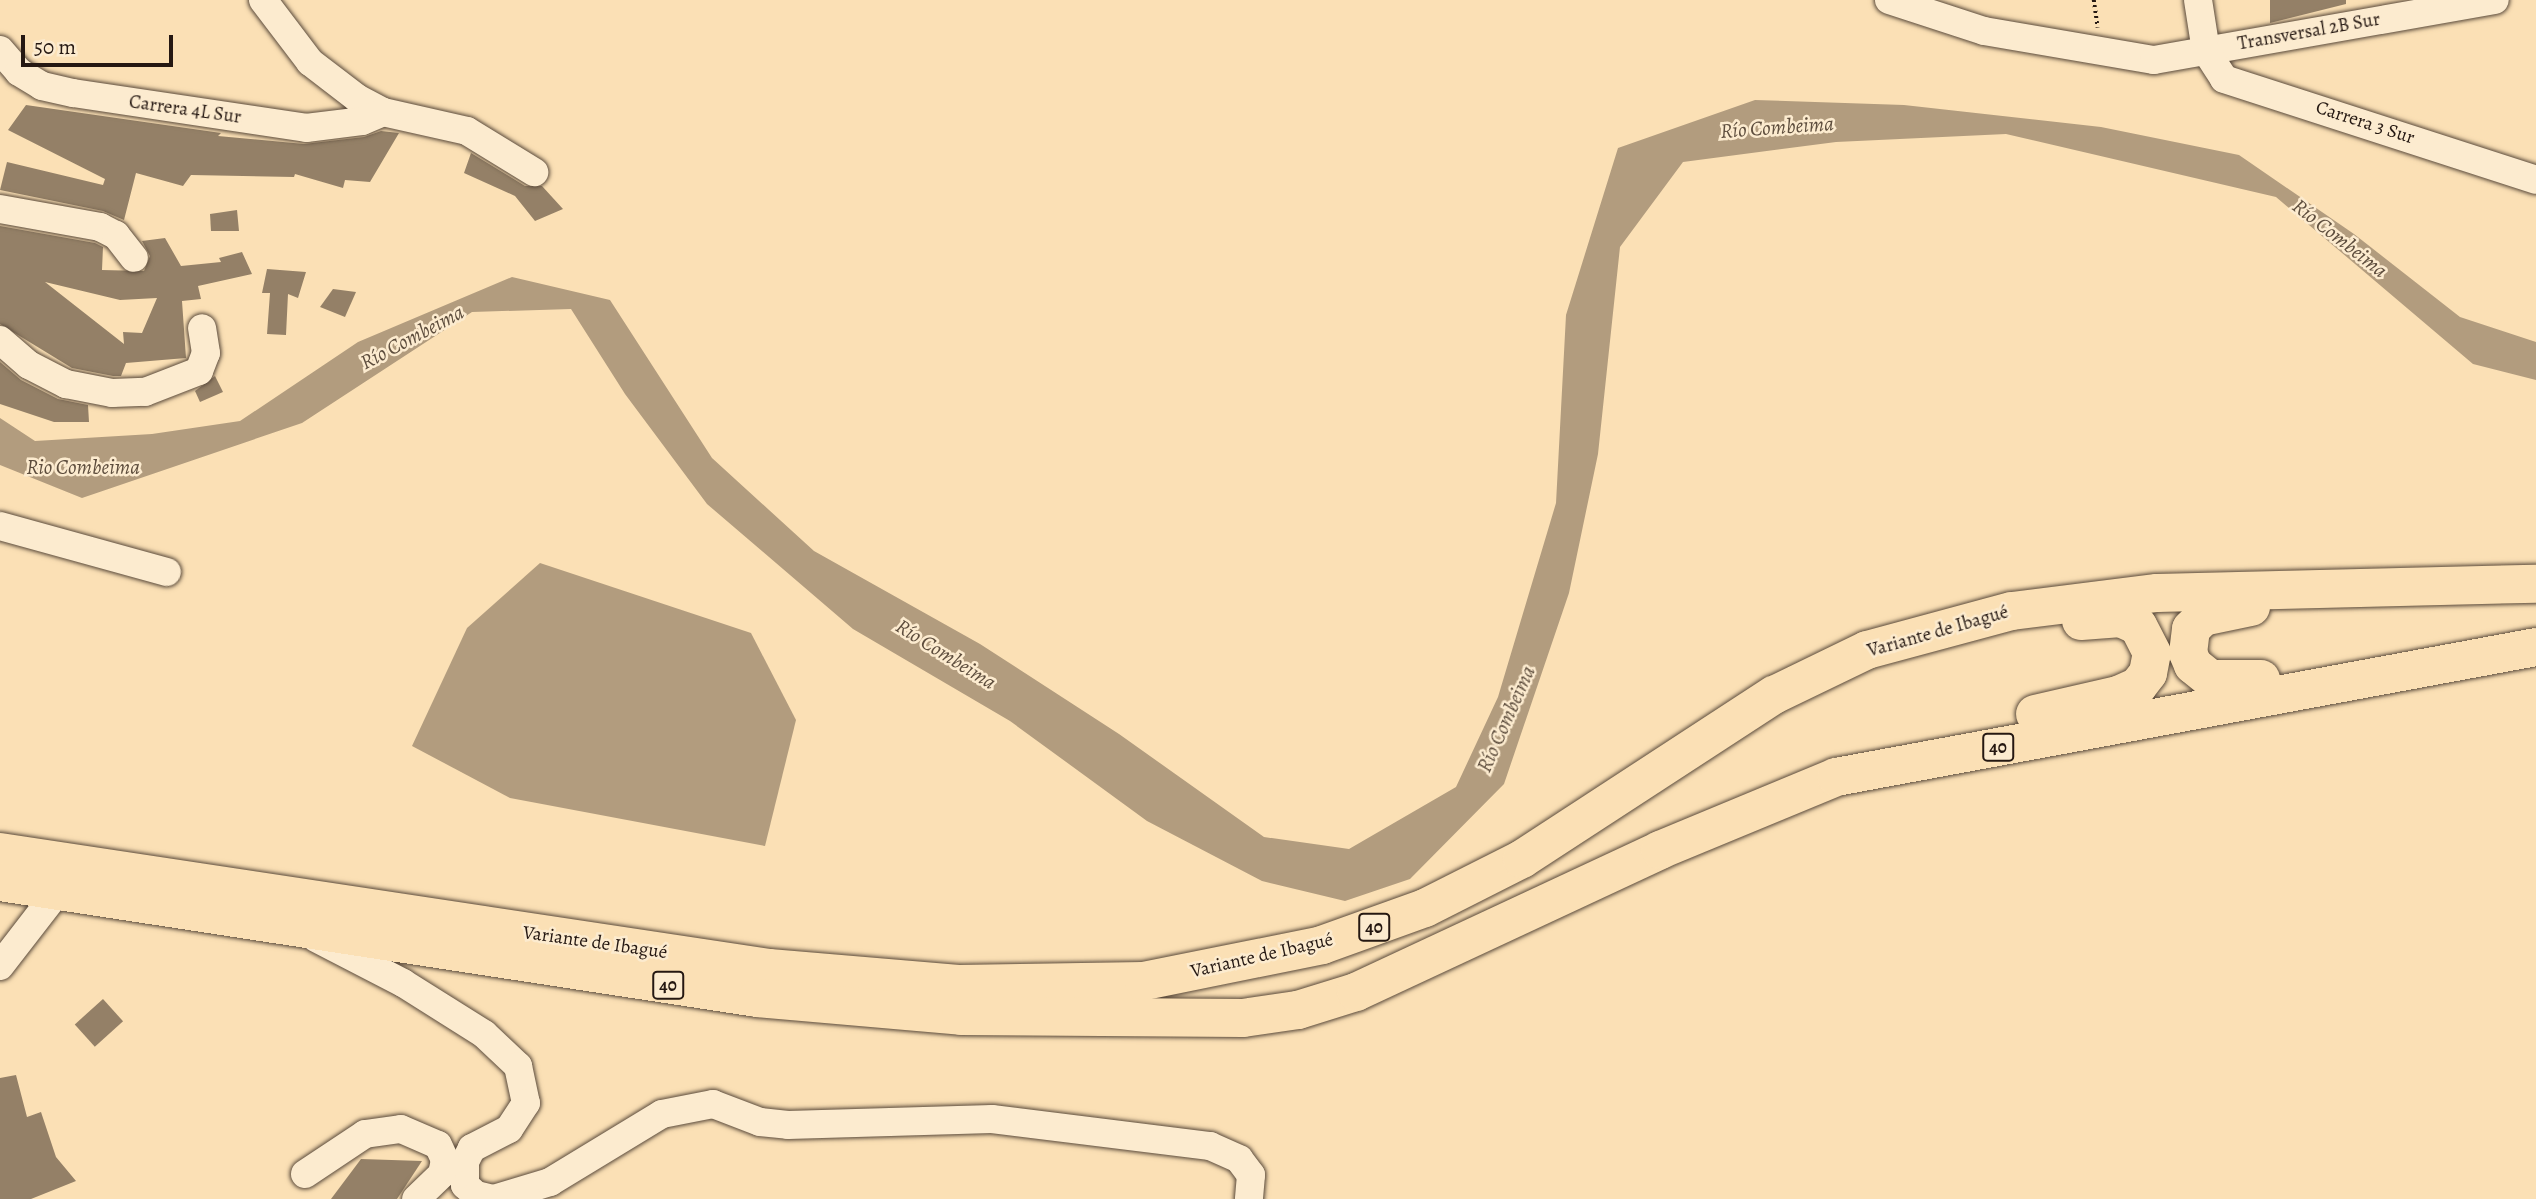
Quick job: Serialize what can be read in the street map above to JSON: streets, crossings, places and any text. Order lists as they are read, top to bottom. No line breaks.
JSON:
{"streets":{"highway":["Variante de Ibagué","40"],"street":["Transversal 2B Sur","Carrera 4L Sur","Carrera 3 Sur"]},"crossings":[["Transversal 2B Sur","Carrera 3 Sur"]],"water":["Río Combeima","Rio Combeima"],"scale_bar":"50 m"}
